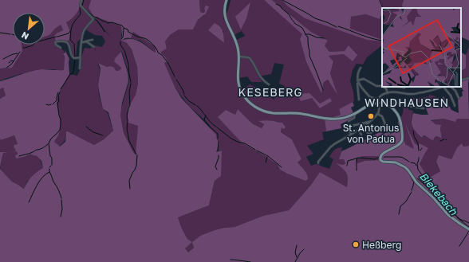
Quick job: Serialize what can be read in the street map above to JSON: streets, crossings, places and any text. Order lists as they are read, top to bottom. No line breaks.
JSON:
{"districts":["KESEBERG","WINDHAUSEN"],"water":["Biekebach"],"places":["St. Antonius von Padua","Heßberg"],"north":"bottom left"}
